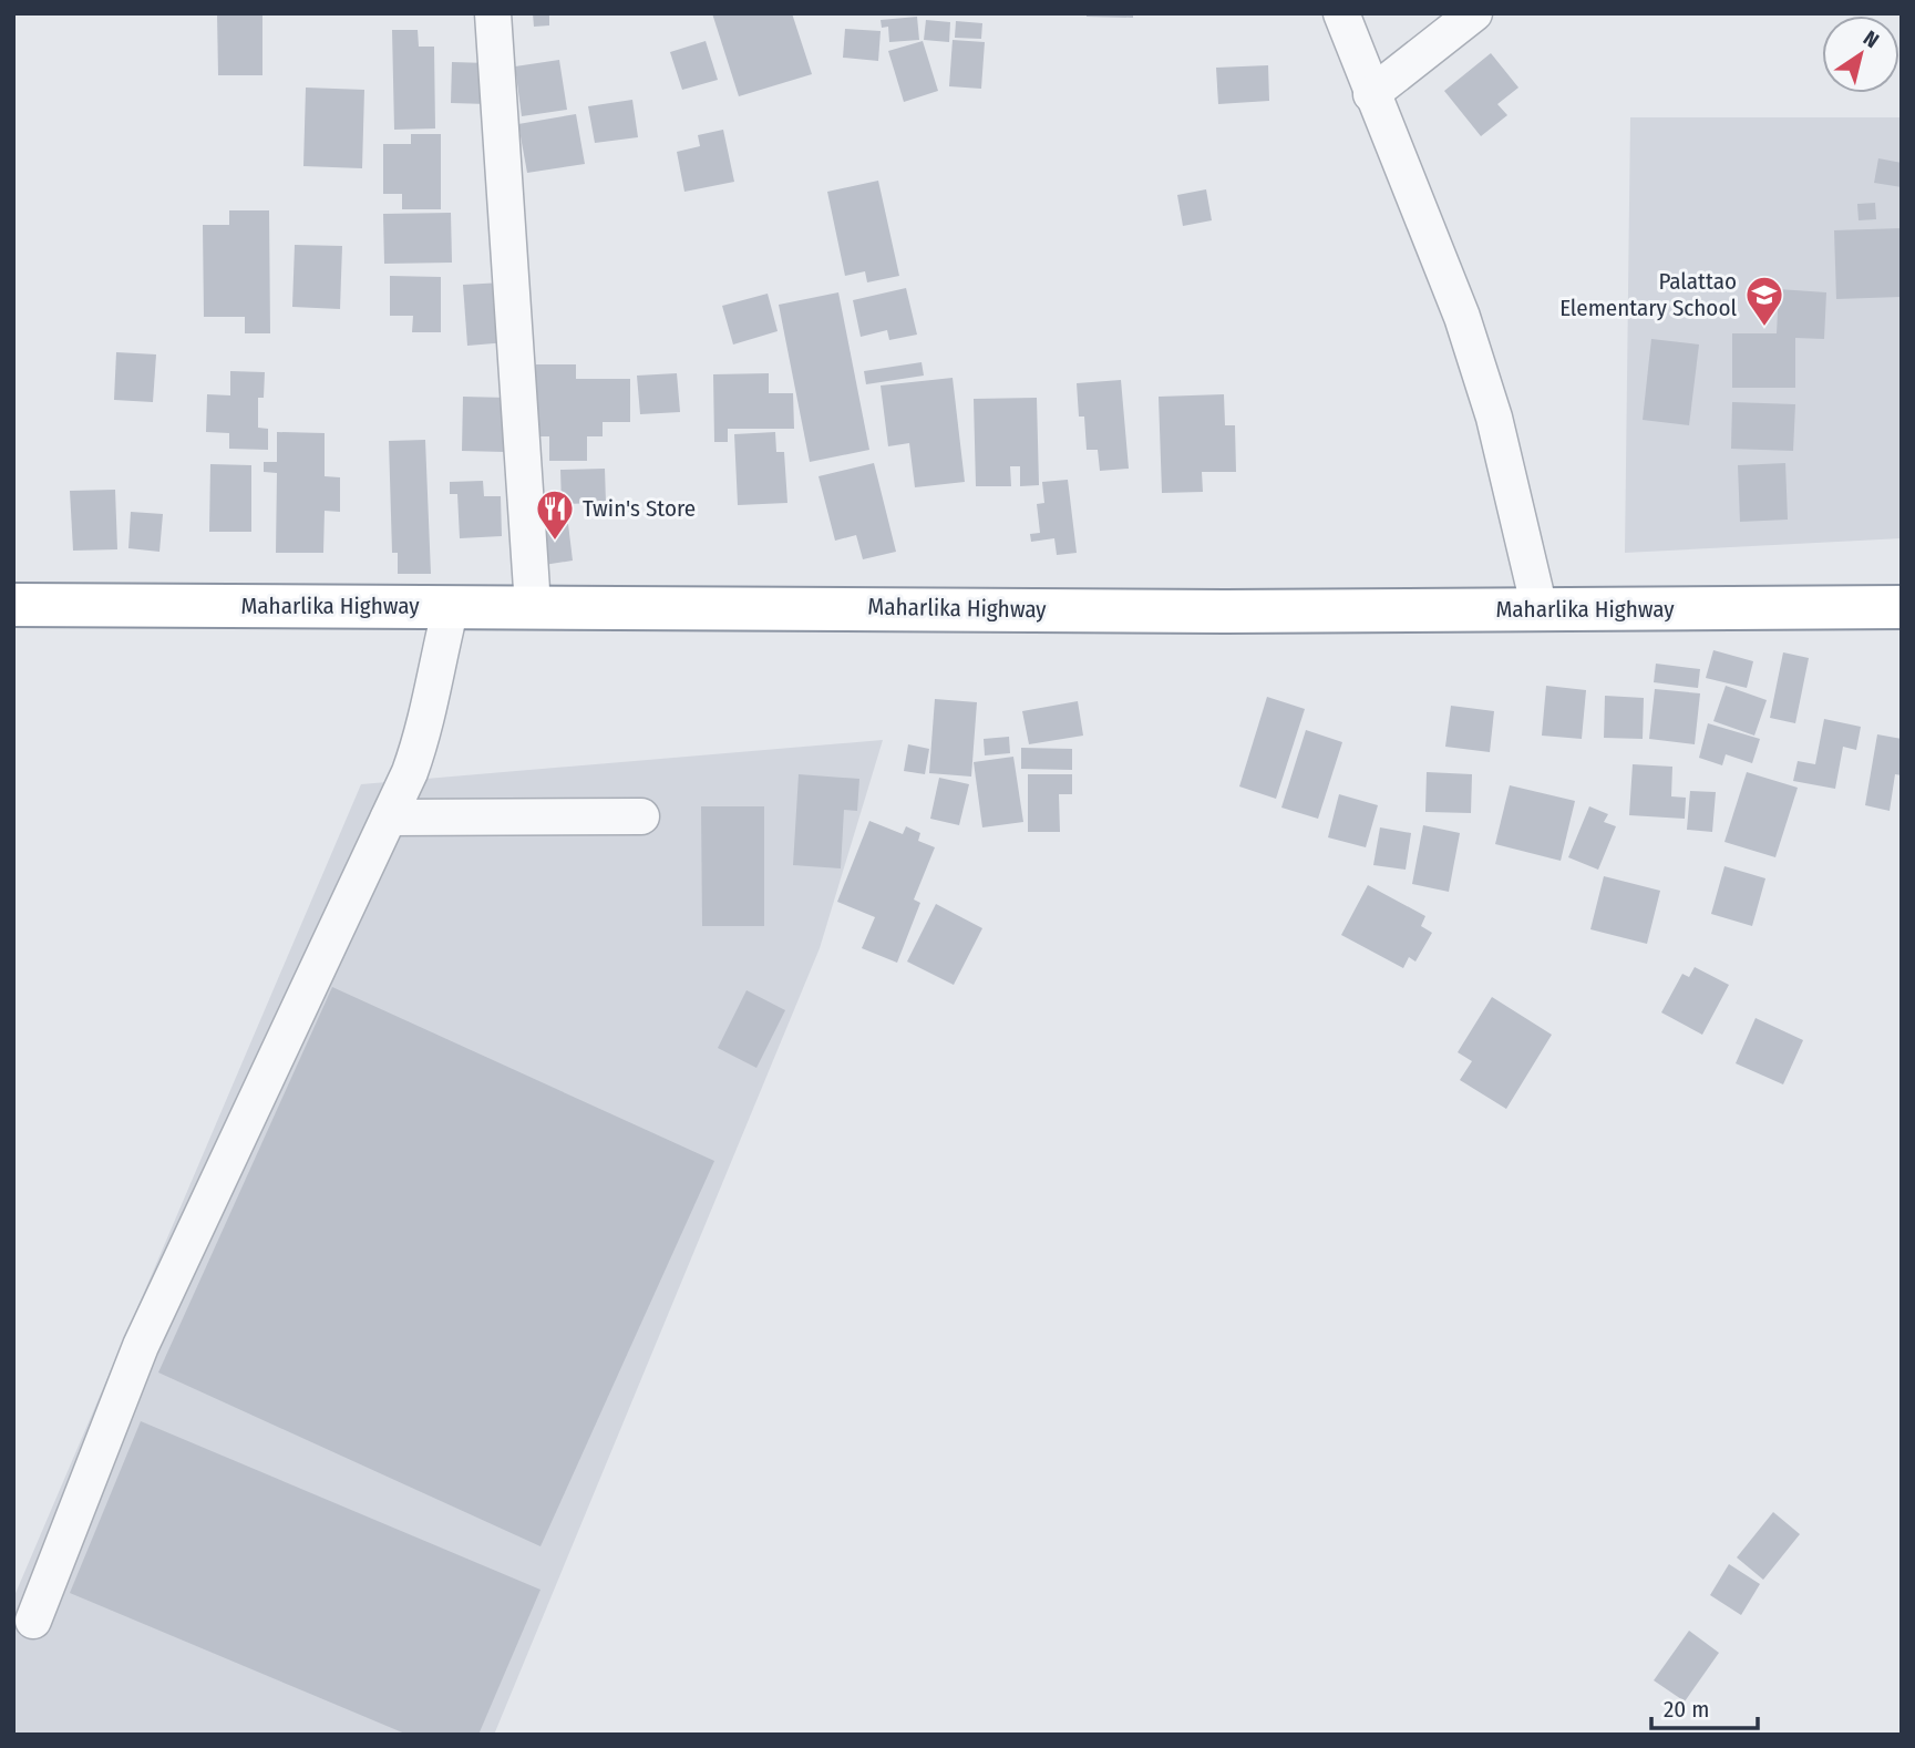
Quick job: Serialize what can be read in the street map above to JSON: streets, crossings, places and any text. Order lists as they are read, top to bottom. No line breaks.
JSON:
{"streets":{"highway":["Maharlika Highway"]},"places":{"school or university":["Palattao Elementary School"],"restaurant":["Twin's Store"]},"scale_bar":"20 m","north":"top right"}
